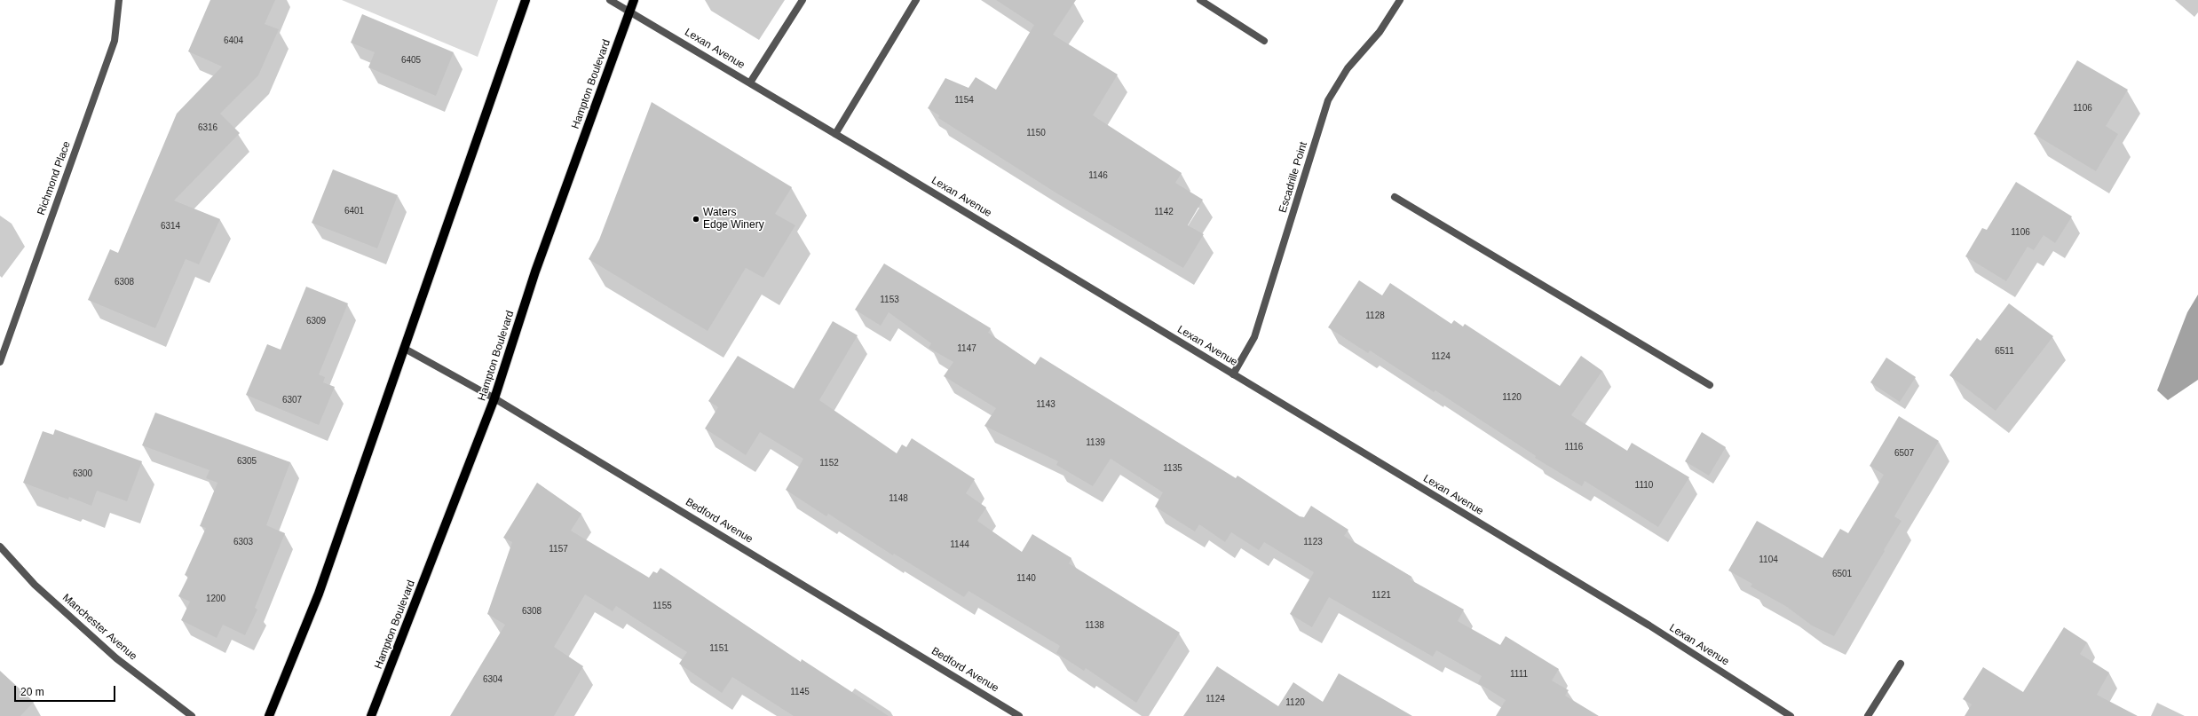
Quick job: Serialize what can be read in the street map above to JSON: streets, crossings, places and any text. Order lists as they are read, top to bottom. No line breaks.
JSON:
{"streets":{"main road":["Hampton Boulevard"],"street":["Lexan Avenue","Escadrille Point","Richmond Place","Bedford Avenue","Manchester Avenue"]},"crossings":[["Lexan Avenue","Hampton Boulevard"],["Lexan Avenue","Escadrille Point"],["Hampton Boulevard","Bedford Avenue"]],"places":["Waters Edge Winery"],"house_numbers":["6404","6405","1154","1106","6316","1150","1146","6401","1142","6314","1106","6308","1153","1128","6309","1147","6511","1124","1120","6307","1143","1139","1116","6507","6305","1152","1135","6300","1110","1148","6303","1123","1144","1157","1104","6501","1140","1121","1200","1155","6308","1138","1151","1111","6304","1145","1124","1120"],"scale_bar":"20 m"}
